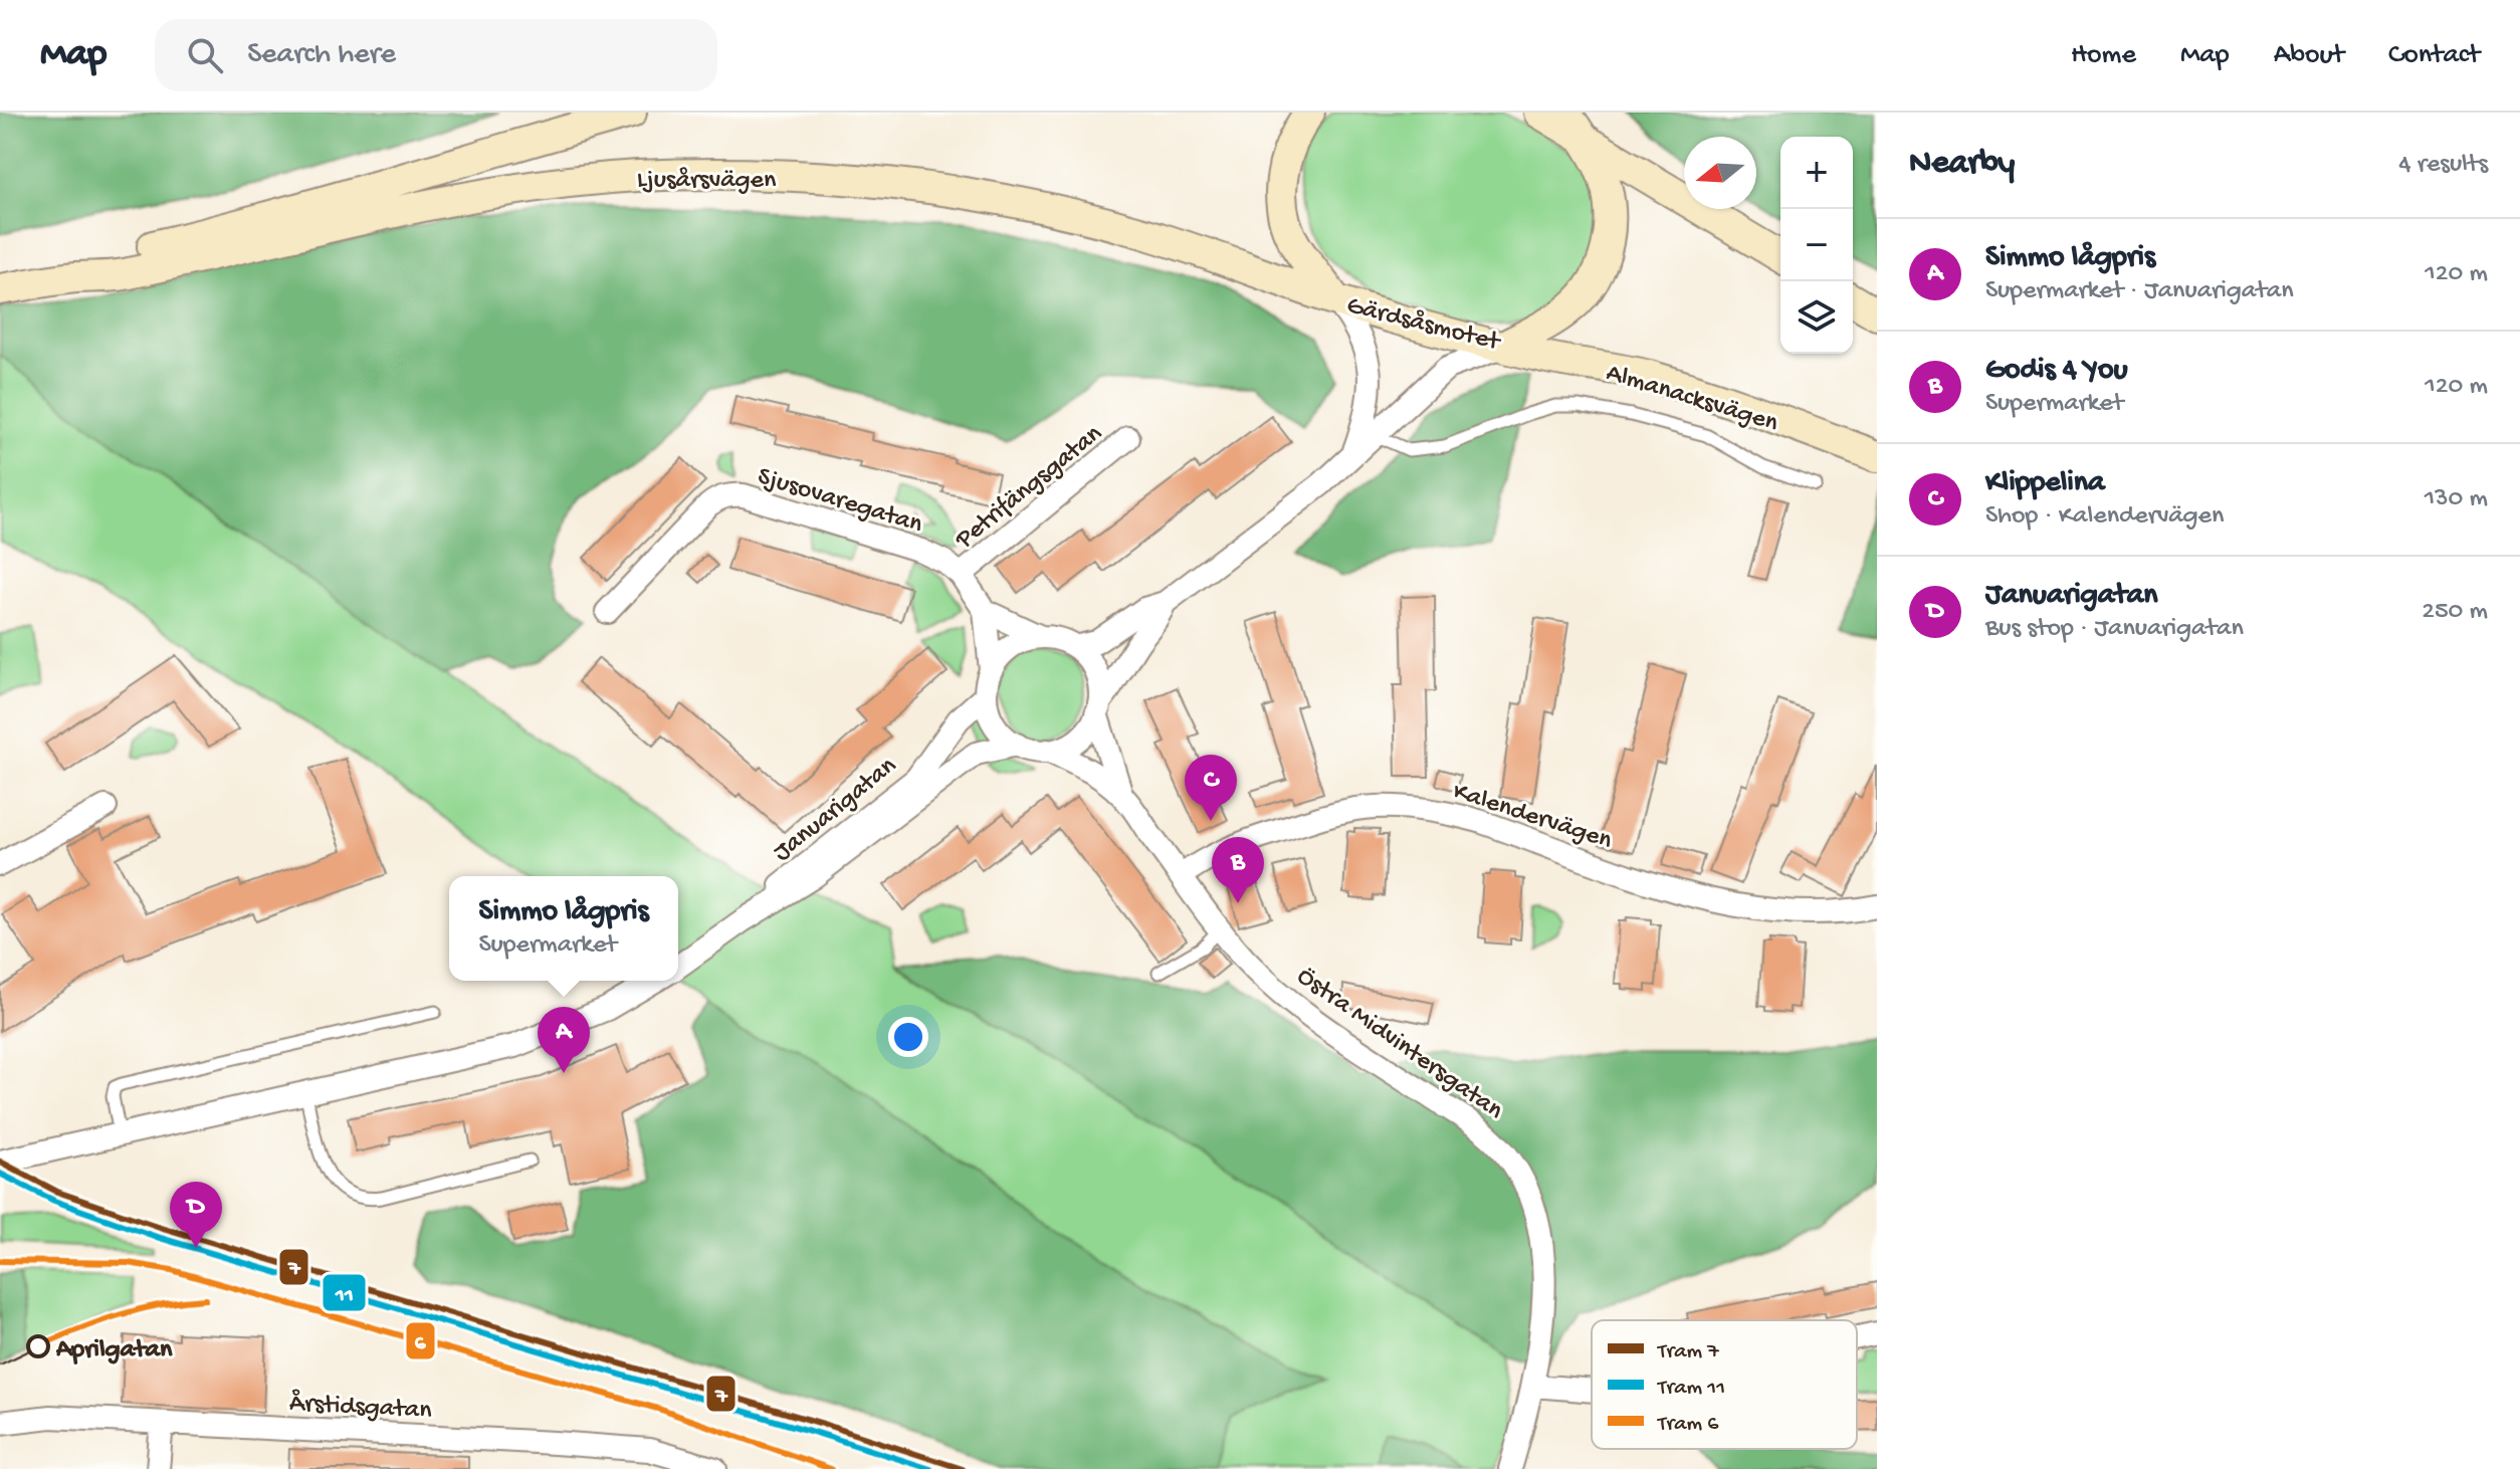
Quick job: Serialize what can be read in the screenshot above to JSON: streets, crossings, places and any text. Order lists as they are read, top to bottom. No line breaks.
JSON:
{"streets":{"main road":["Ljusårsvägen","Gärdsåsmotet","Almanacksvägen"],"street":["Petrifängsgatan","Sjusovaregatan","Januarigatan","Kalendervägen","Östra Midvintersgatan","Årstidsgatan"]},"crossings":[["Ljusårsvägen","Gärdsåsmotet"],["Gärdsåsmotet","Almanacksvägen"],["Petrifängsgatan","Sjusovaregatan"],["Sjusovaregatan","Januarigatan"],["Sjusovaregatan","Östra Midvintersgatan"],["Januarigatan","Östra Midvintersgatan"],["Kalendervägen","Östra Midvintersgatan"]],"places":["Aprilgatan"],"lines":["tram line 7","tram line 11","tram line 6"],"legend":["Tram 7","Tram 11","Tram 6"],"north":"left","page":{"header":"Map","search":"Search here","nav":["Home","Map","About","Contact"],"heading":["Nearby","4 results"],"map_buttons":["+","−"],"list":[{"mark":"A","name":"Simmo lågpris","note":"Supermarket · Januarigatan","value":"120 m"},{"mark":"B","name":"Godis 4 You","note":"Supermarket","value":"120 m"},{"mark":"C","name":"Klippelina","note":"Shop · Kalendervägen","value":"130 m"},{"mark":"D","name":"Januarigatan","note":"Bus stop · Januarigatan","value":"250 m"}],"pins":["C","B","A","D"],"popup":["Simmo lågpris","Supermarket"]}}
